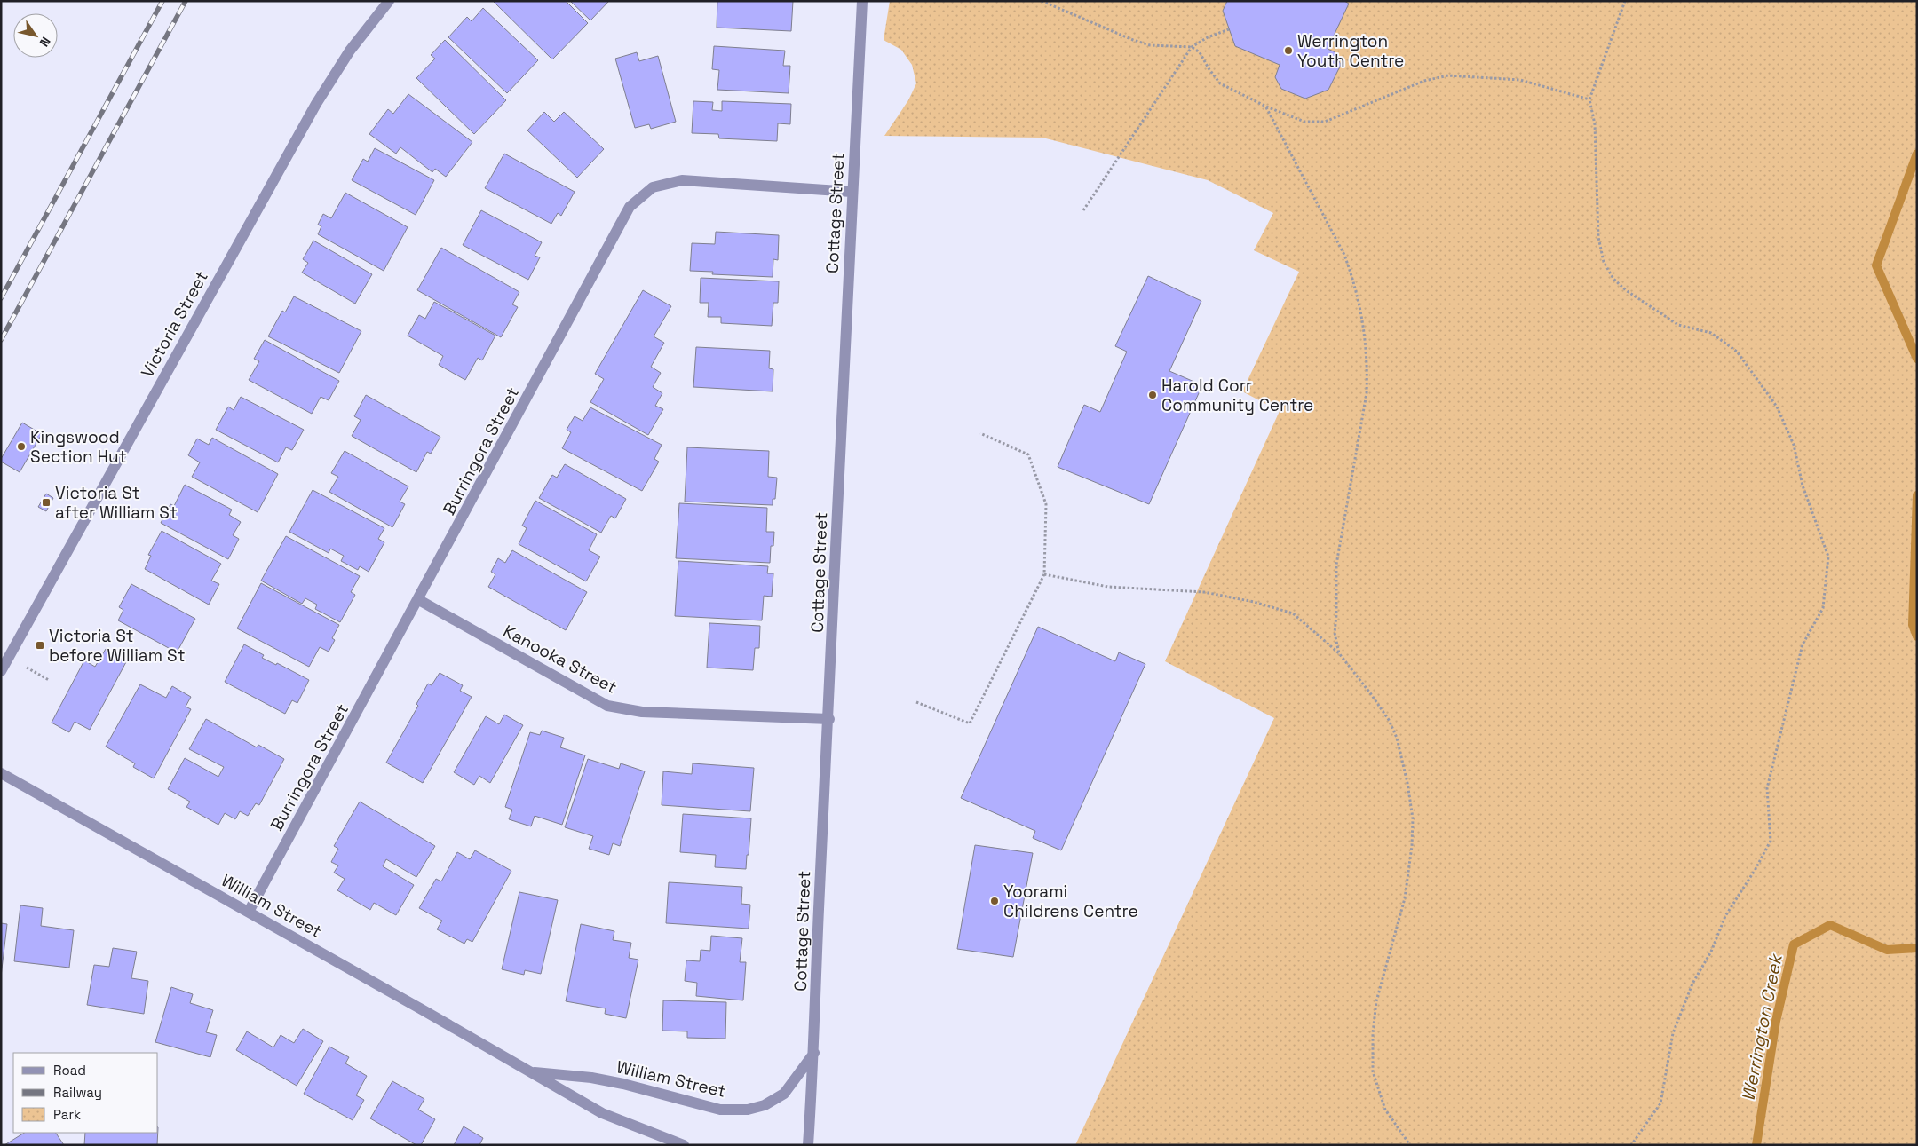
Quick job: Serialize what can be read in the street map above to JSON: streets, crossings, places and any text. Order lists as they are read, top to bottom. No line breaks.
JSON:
{"streets":{"street":["Cottage Street","Victoria Street","Burringora Street","Kanooka Street","William Street"]},"crossings":[["Cottage Street","Burringora Street"],["Cottage Street","Kanooka Street"],["Cottage Street","William Street"],["Burringora Street","Kanooka Street"],["Burringora Street","William Street"]],"water":["Werrington Creek"],"places":{"other":["Werrington Youth Centre","Harold Corr Community Centre","Kingswood Section Hut","Yoorami Childrens Centre"],"transit":["Victoria St after William St","Victoria St before William St"]},"legend":["Road","Railway","Park"],"north":"bottom right"}
